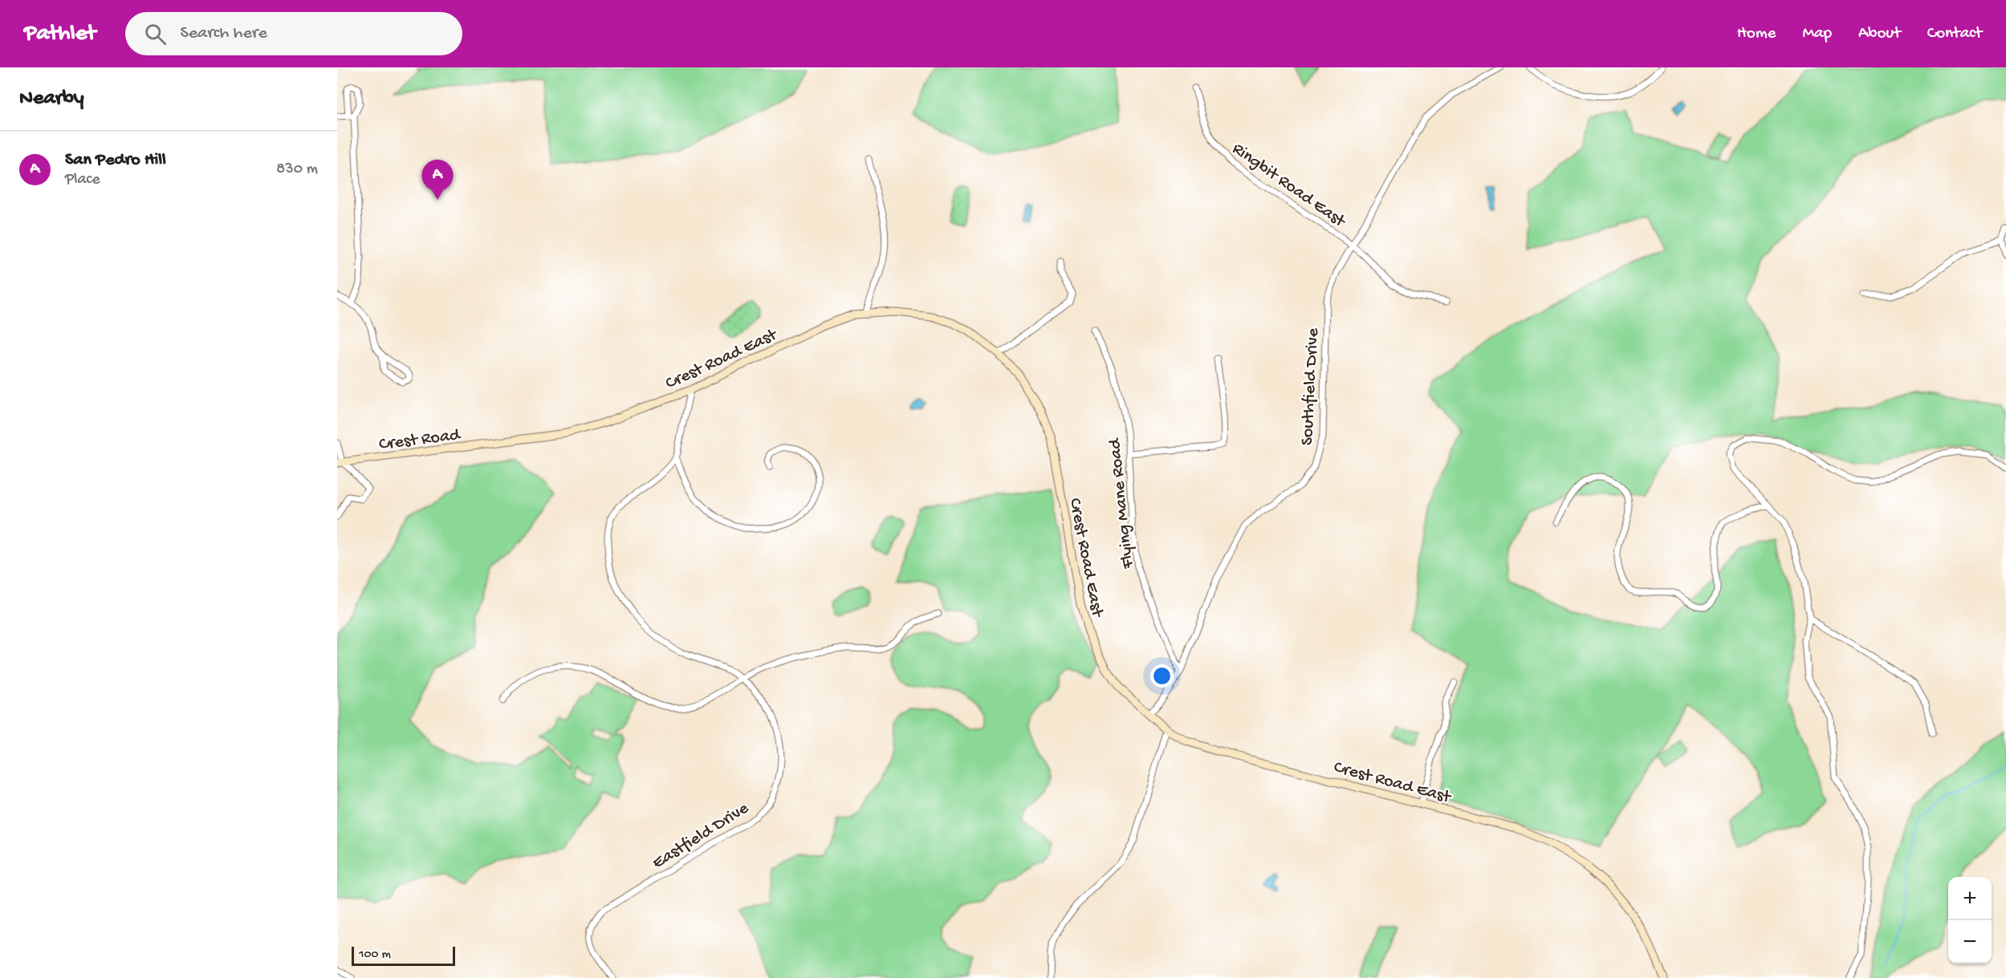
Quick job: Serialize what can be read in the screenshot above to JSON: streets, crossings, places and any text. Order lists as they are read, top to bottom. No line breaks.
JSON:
{"streets":{"street":["Ringbit Road East","Crest Road East","Southfield Drive","Crest Road","Flying Mane Road","Eastfield Drive"]},"crossings":[["Ringbit Road East","Southfield Drive"],["Crest Road East","Southfield Drive"],["Crest Road East","Crest Road"],["Crest Road East","Eastfield Drive"],["Southfield Drive","Flying Mane Road"]],"scale_bar":"100 m","page":{"header":"Pathlet","search":"Search here","nav":["Home","Map","About","Contact"],"heading":"Nearby","list":[{"mark":"A","name":"San Pedro Hill","note":"Place","value":"830 m"}],"pins":"A","map_buttons":["+","−"],"scale":"100 m"}}
